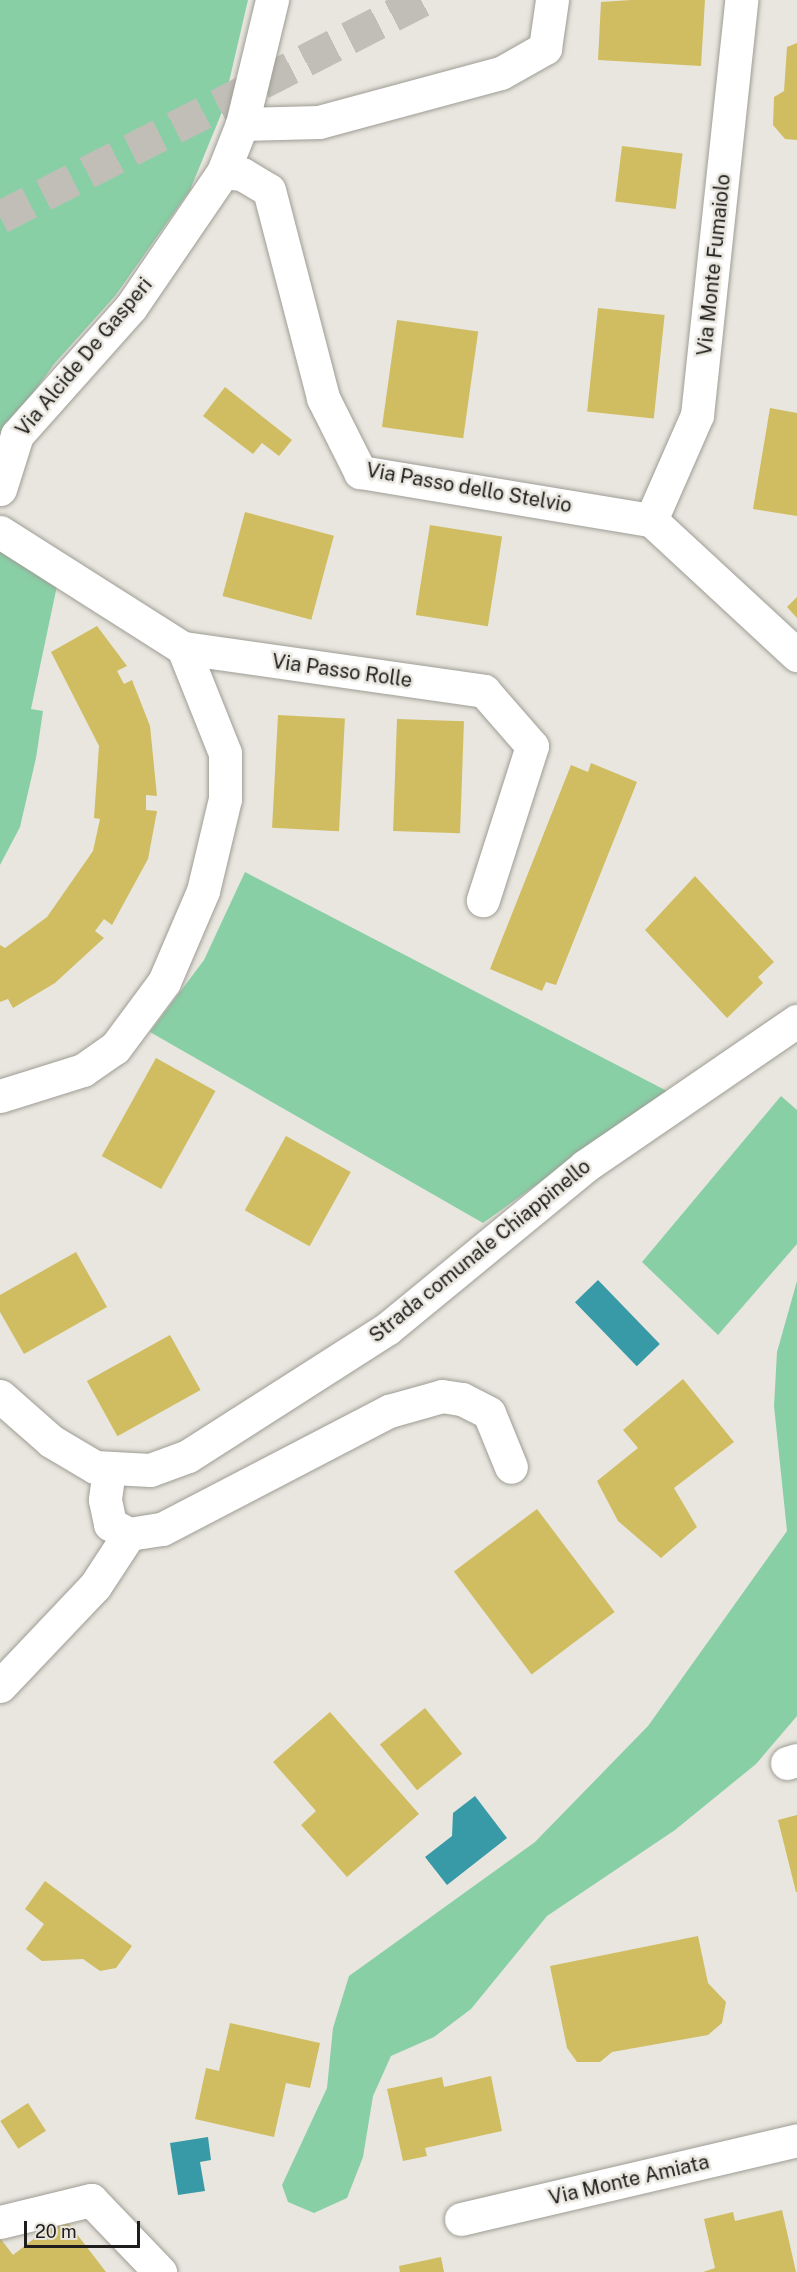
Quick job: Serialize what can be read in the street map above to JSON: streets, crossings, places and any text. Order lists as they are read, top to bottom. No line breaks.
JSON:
{"streets":{"street":["Via Monte Fumaiolo","Via Alcide De Gasperi","Via Passo dello Stelvio","Via Passo Rolle","Strada comunale Chiappinello","Via Monte Amiata"]},"crossings":[["Via Monte Fumaiolo","Via Passo dello Stelvio"],["Via Alcide De Gasperi","Via Passo dello Stelvio"]],"scale_bar":"20 m"}
